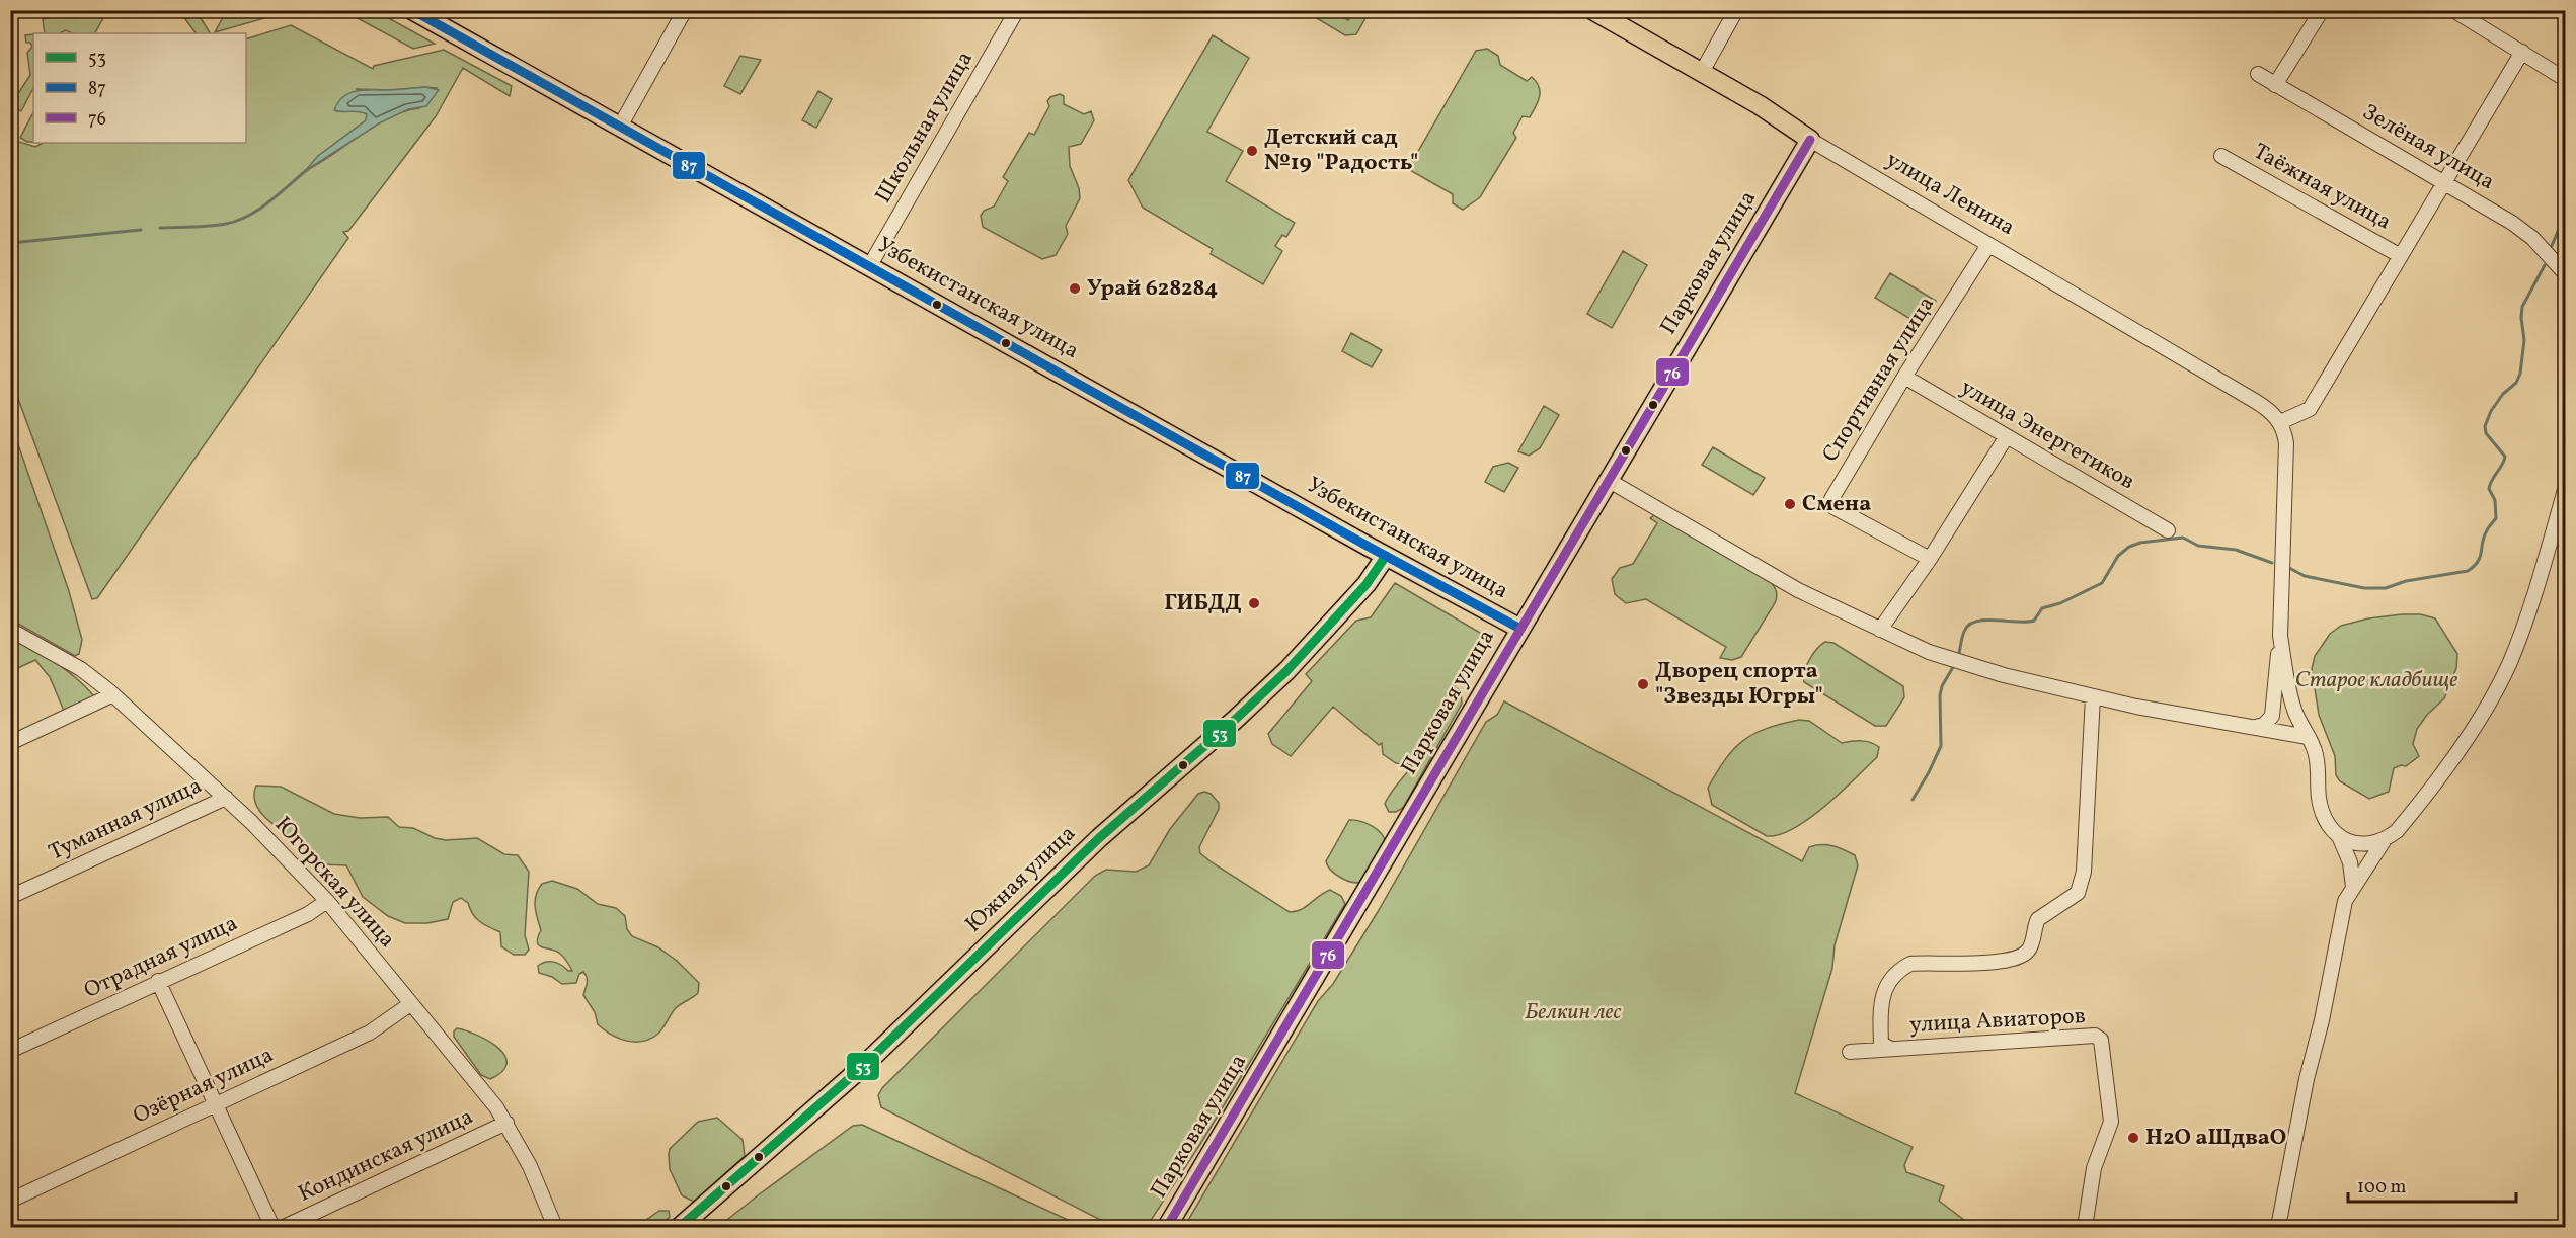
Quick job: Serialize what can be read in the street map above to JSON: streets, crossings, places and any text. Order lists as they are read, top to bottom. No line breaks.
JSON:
{"streets":{"main road":["улица Ленина","Парковая улица","Узбекистанская улица","Южная улица"],"street":["Школьная улица","Зелёная улица","Таёжная улица","Спортивная улица","улица Энергетиков","Туманная улица","Югорская улица","Отрадная улица","улица Авиаторов","Озёрная улица","Кондинская улица"]},"crossings":[["Школьная улица","Узбекистанская улица"],["улица Ленина","Парковая улица"],["улица Ленина","Спортивная улица"],["Парковая улица","Узбекистанская улица"],["Узбекистанская улица","Южная улица"],["Спортивная улица","улица Энергетиков"],["Туманная улица","Югорская улица"],["Югорская улица","Отрадная улица"],["Югорская улица","Озёрная улица"],["Югорская улица","Кондинская улица"]],"parks":["Старое кладбище","Белкин лес"],"places":["Детский сад №19 \"Радость\"","Урай 628284","Смена","ГИБДД","Дворец спорта \"Звезды Югры\"","H2O аШдваО"],"lines":["transit line 87","transit line 76","transit line 53"],"legend":["53","87","76"],"scale_bar":"100 m"}
